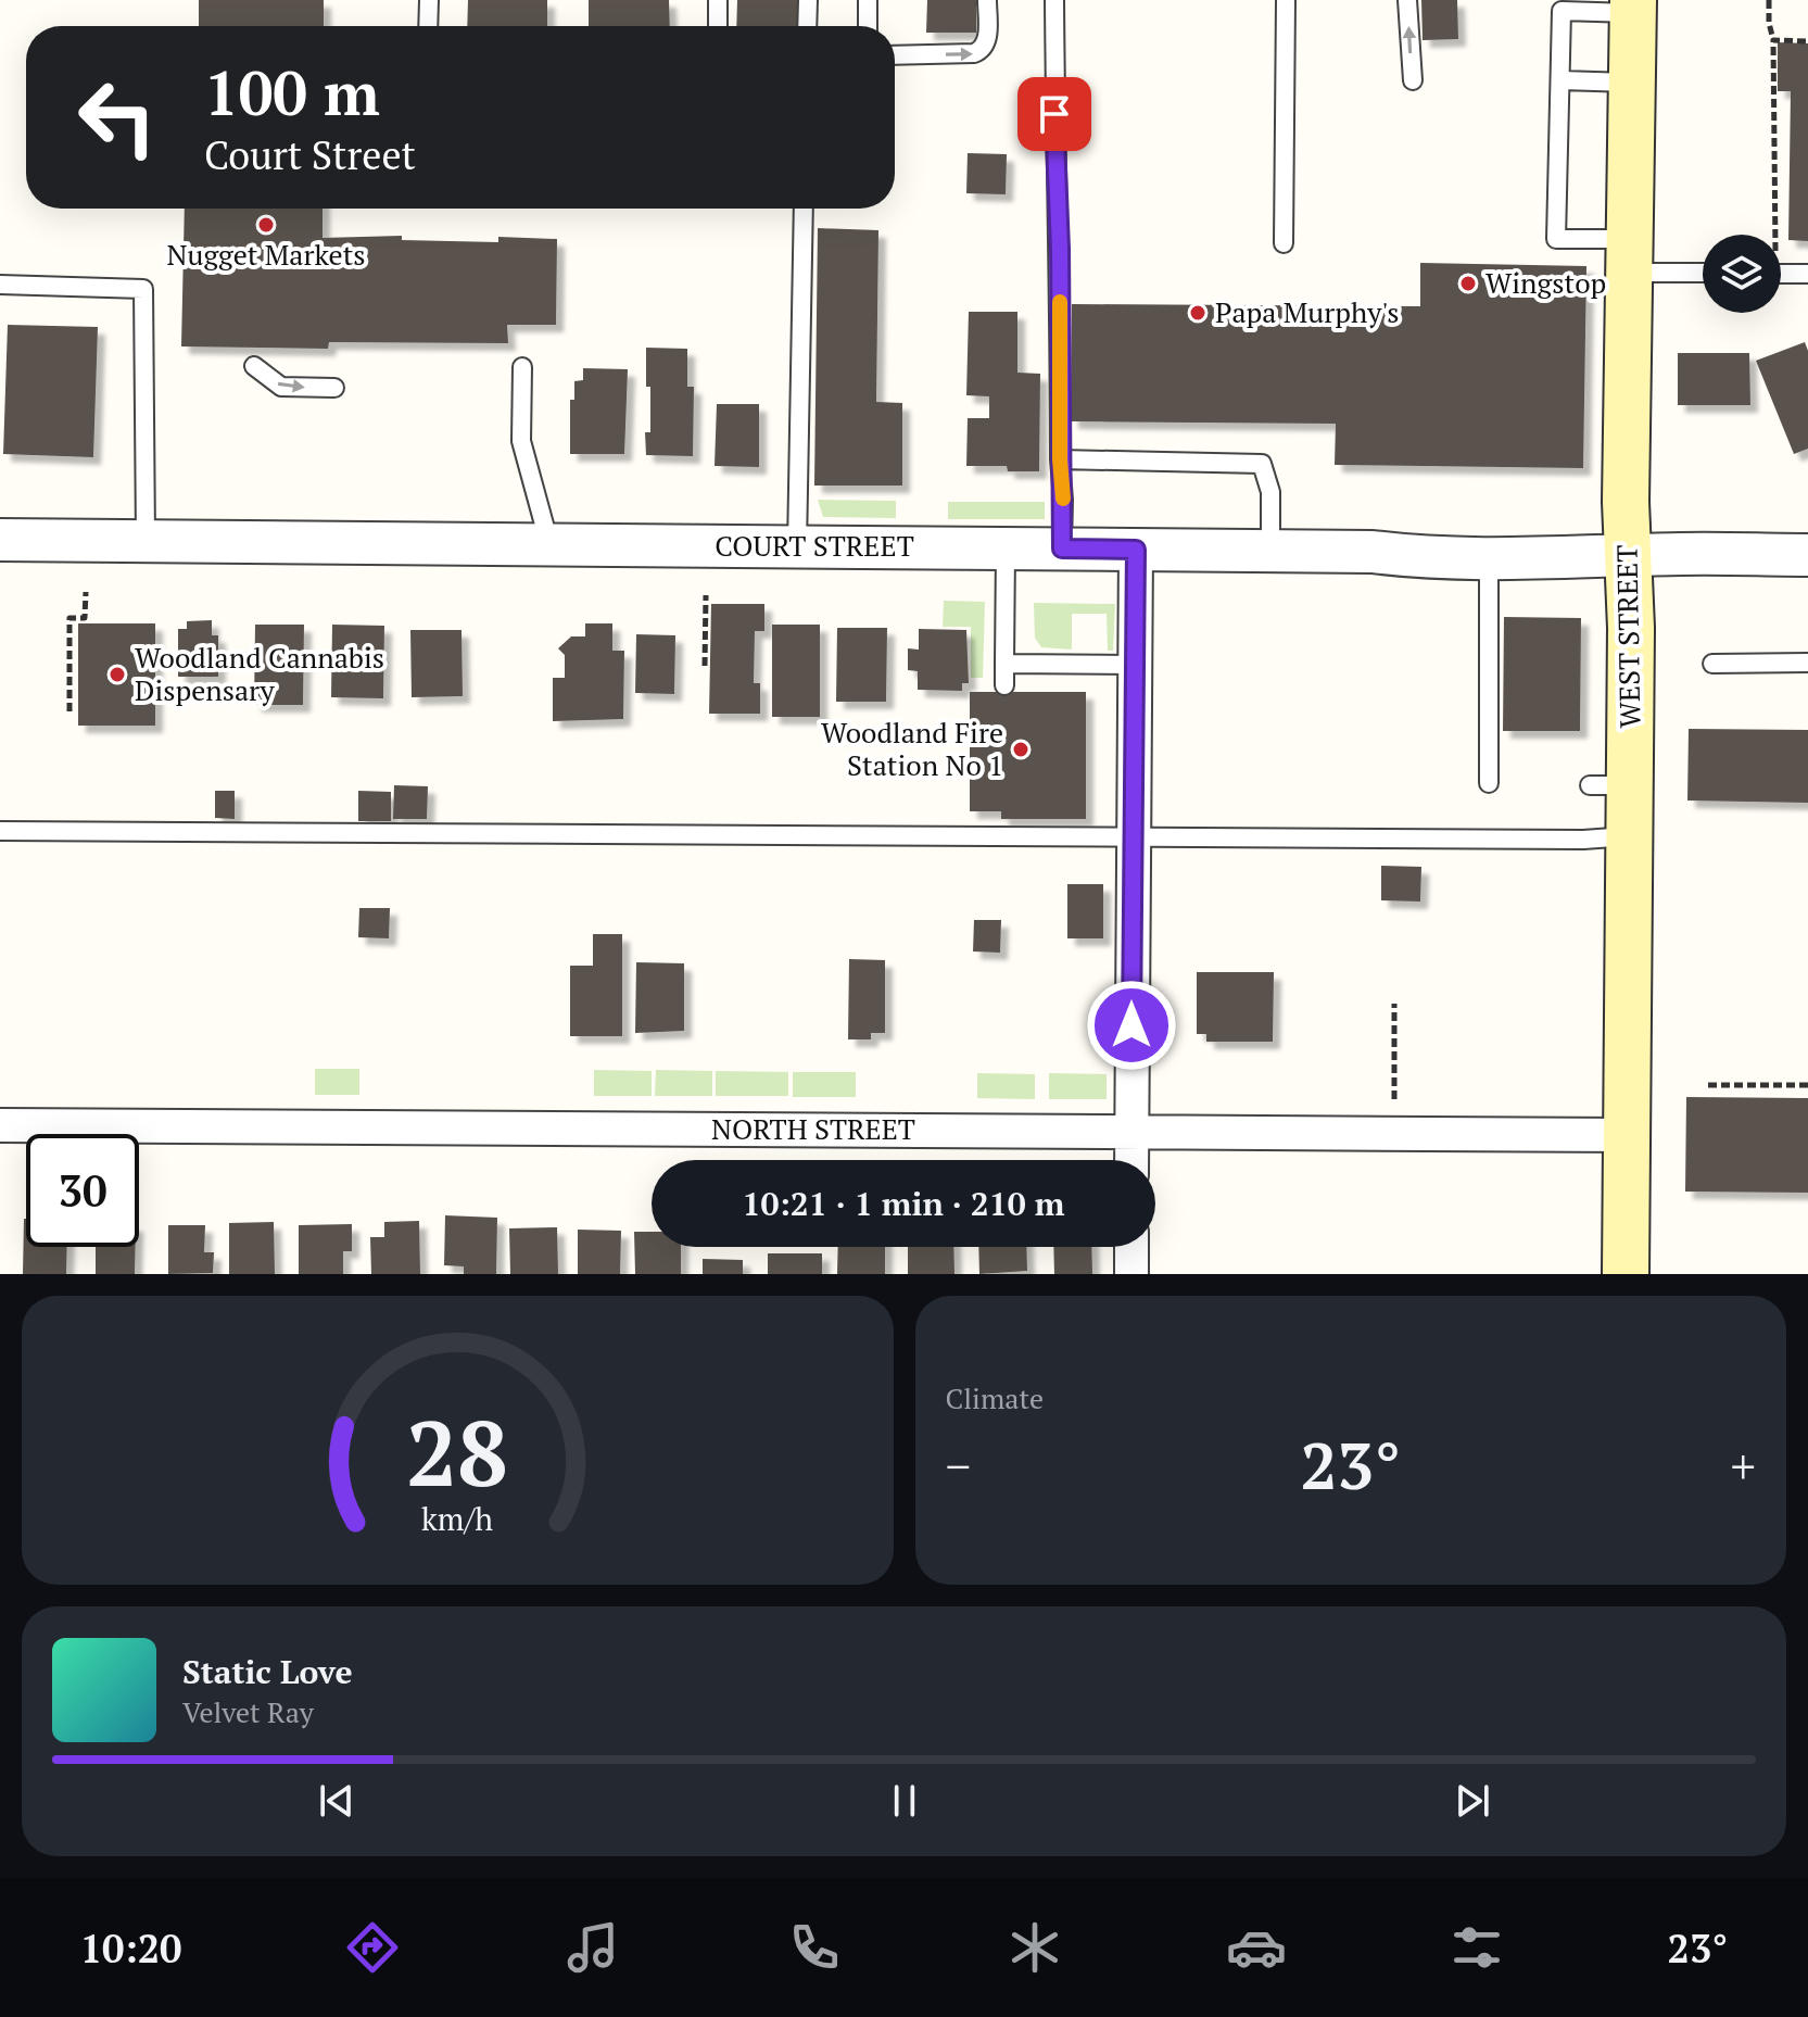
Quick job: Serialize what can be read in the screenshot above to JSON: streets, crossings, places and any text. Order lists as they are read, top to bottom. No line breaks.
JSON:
{"streets":{"main road":["WEST STREET"],"street":["COURT STREET","NORTH STREET"]},"crossings":[["COURT STREET","WEST STREET"],["WEST STREET","NORTH STREET"]],"places":["Nugget Markets","Wingstop","Papa Murphy's","Woodland Cannabis Dispensary","Woodland Fire Station No 1"],"page":{"turn":["100 m","Court Street"],"limit":"30","trip":"10:21 · 1 min · 210 m","tile":"Climate","heat":["−","23°","+"],"song":["Static Love","Velvet Ray"],"tabs":["10:20","23°"],"gauge":["28","km/h"]}}
